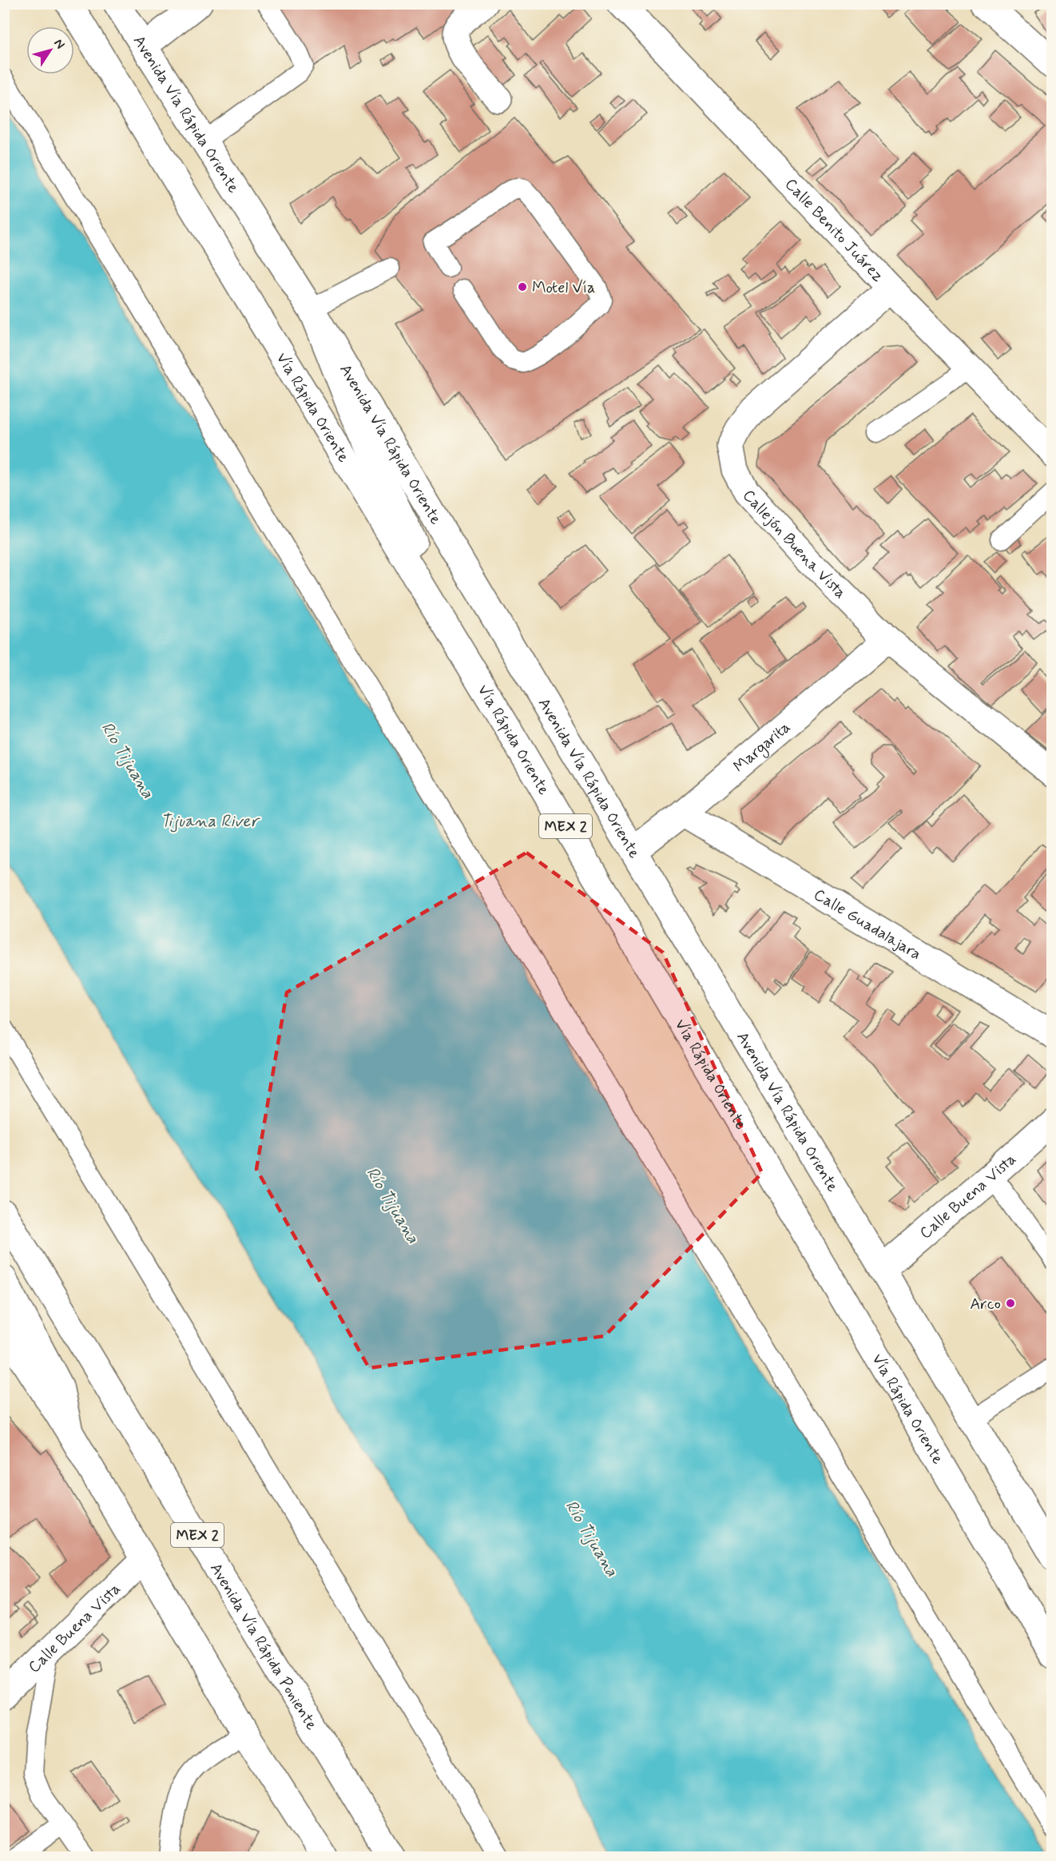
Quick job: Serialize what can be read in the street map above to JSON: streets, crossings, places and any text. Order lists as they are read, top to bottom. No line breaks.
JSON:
{"streets":{"main road":["Avenida Vía Rápida Oriente","Calle Benito Juárez","Vía Rápida Oriente","Callejón Buena Vista","Margarita","MEX 2","Calle Guadalajara","Calle Buena Vista","Avenida Vía Rápida Poniente"]},"crossings":[["Avenida Vía Rápida Oriente","Margarita"],["Avenida Vía Rápida Oriente","Calle Buena Vista"],["Calle Benito Juárez","Callejón Buena Vista"],["Callejón Buena Vista","Margarita"],["Margarita","Calle Guadalajara"]],"water":["Río Tijuana","Tijuana River"],"places":["Motel Vía","Arco"],"north":"top right"}
